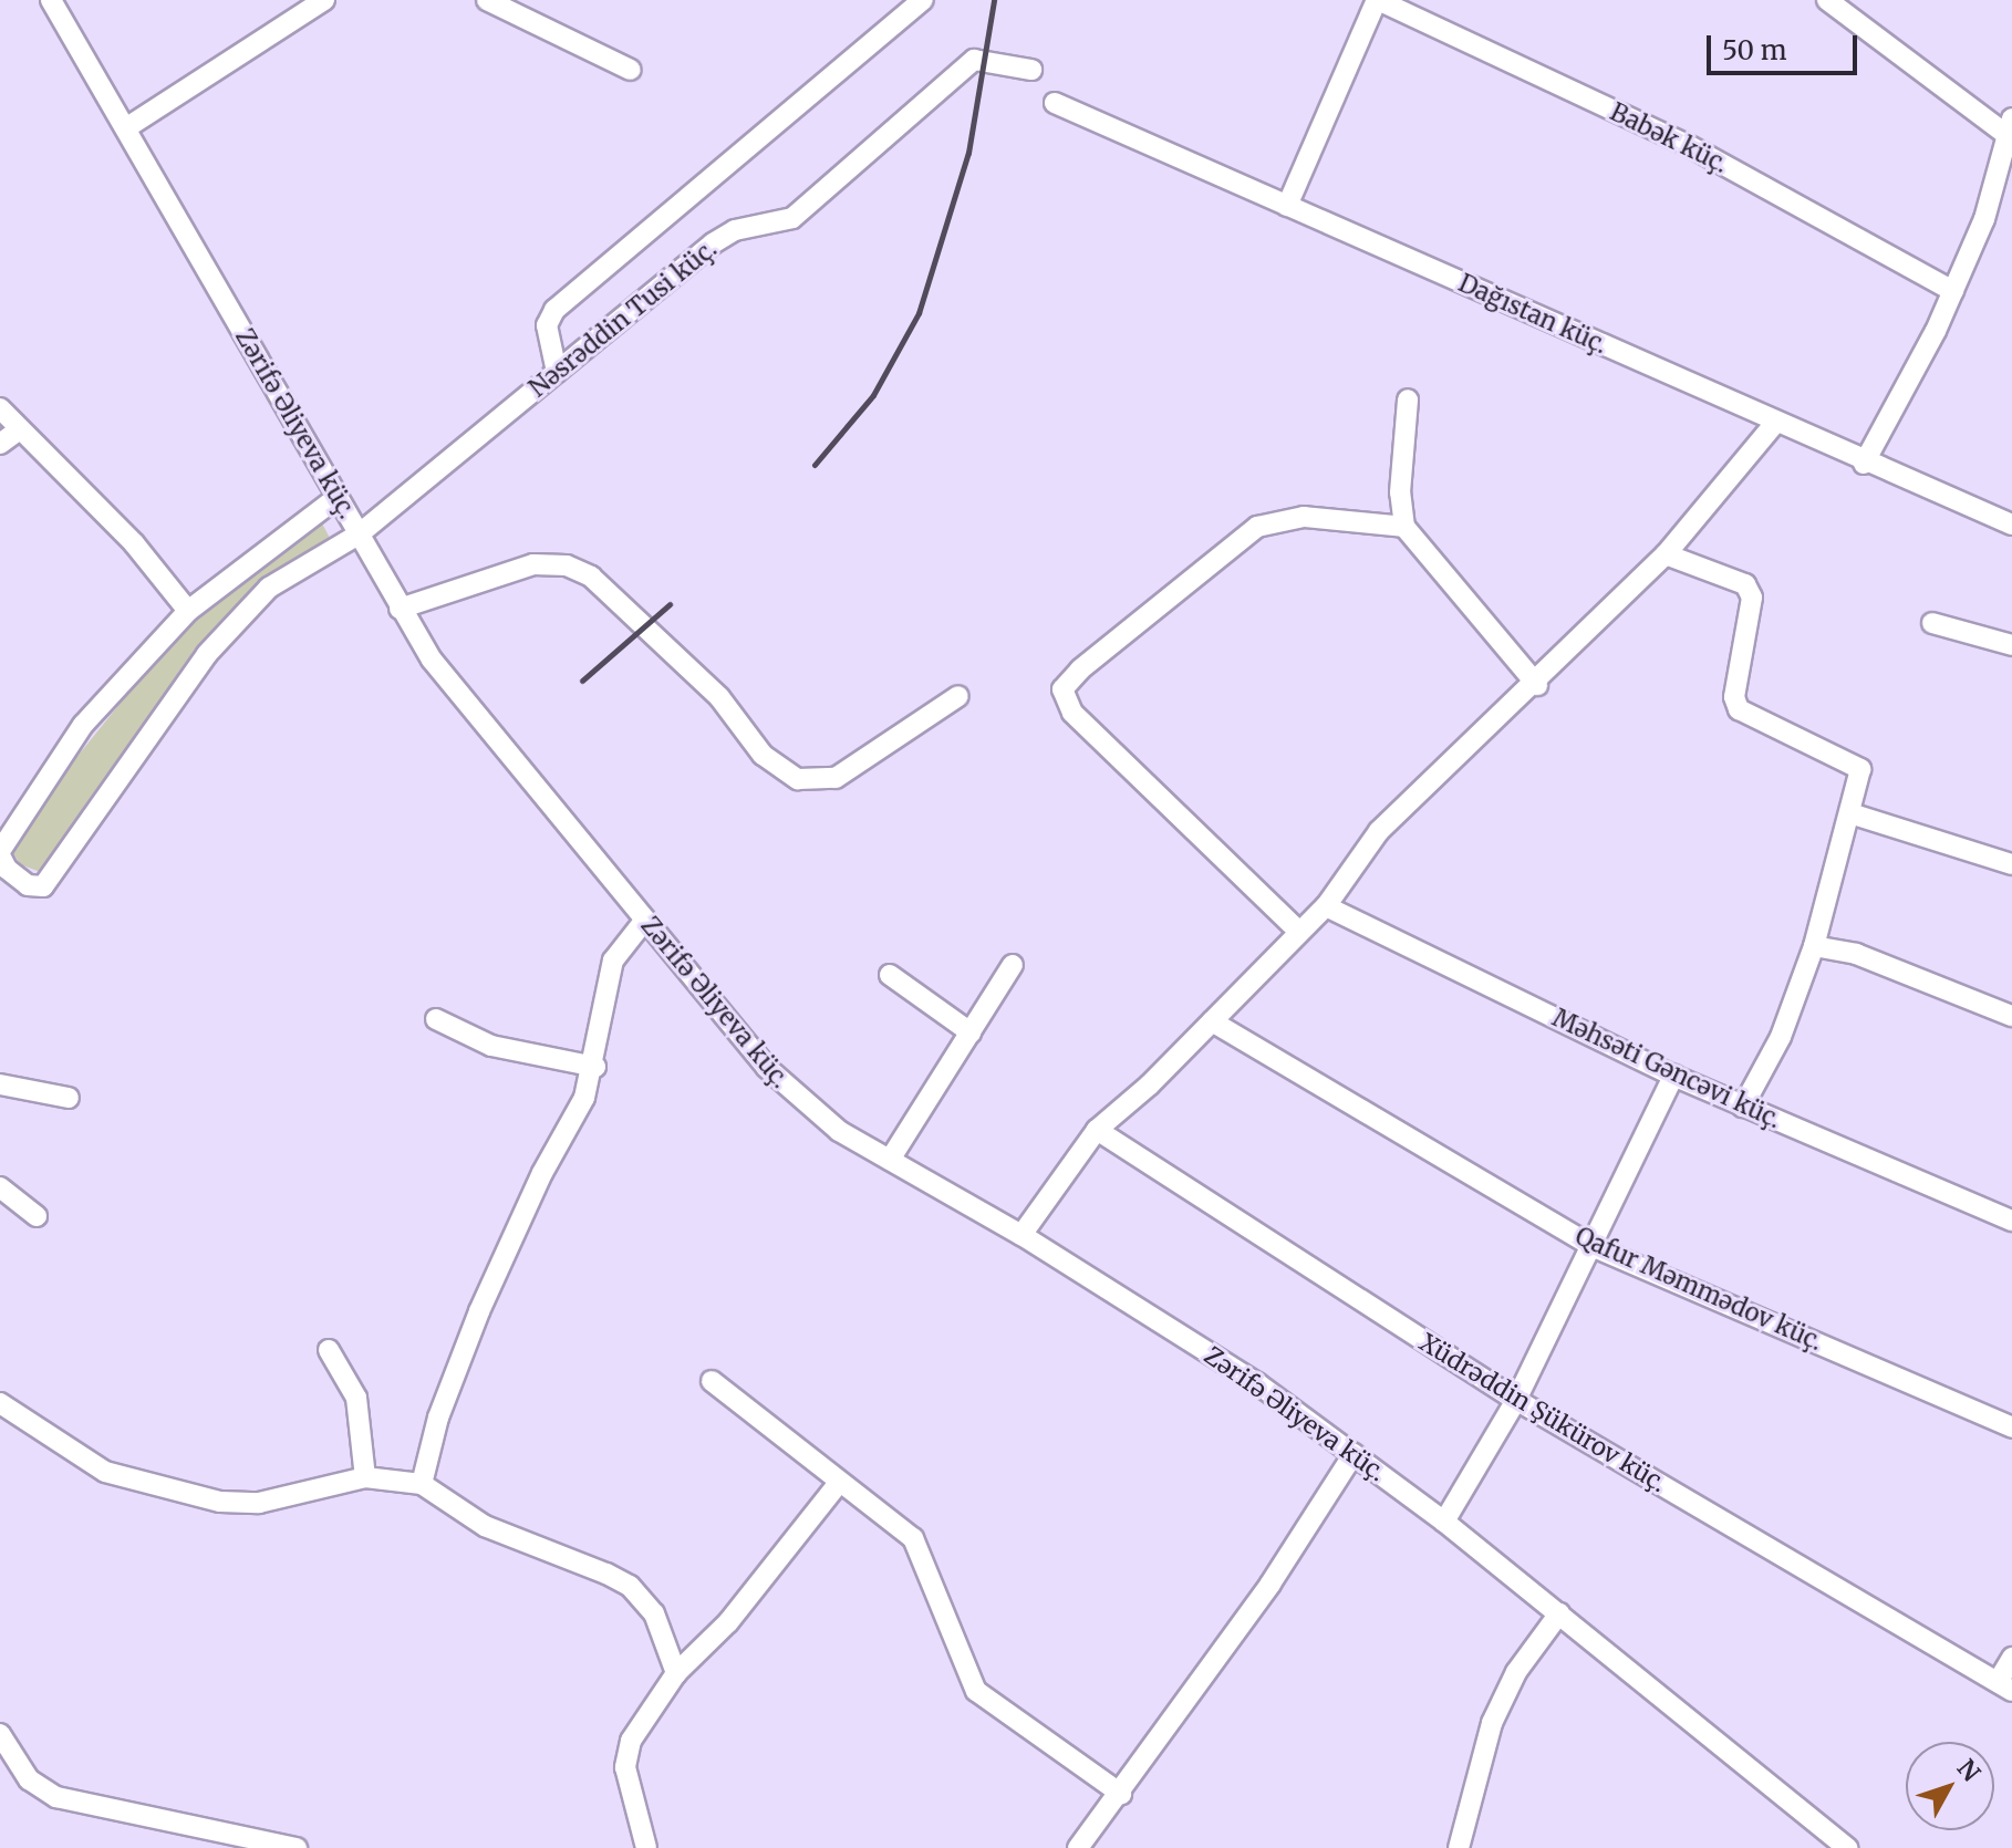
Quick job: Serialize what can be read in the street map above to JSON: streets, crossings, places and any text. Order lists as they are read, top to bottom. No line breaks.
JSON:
{"streets":{"street":["Babək küç.","Dağıstan küç.","Nəsrəddin Tusi küç.","Zərifə Əliyeva küç.","Məhsəti Gəncəvi küç.","Qafur Məmmədov küç.","Xüdrəddin Şükürov küç."]},"crossings":[["Nəsrəddin Tusi küç.","Zərifə Əliyeva küç."]],"scale_bar":"50 m","north":"top right"}
